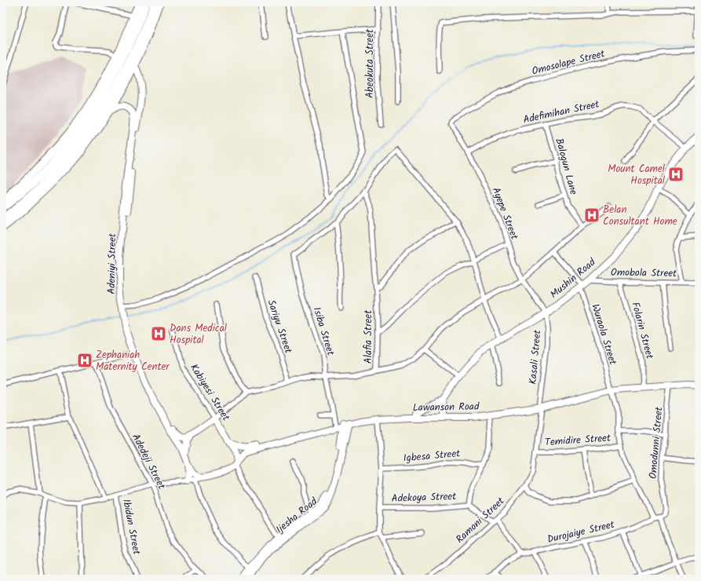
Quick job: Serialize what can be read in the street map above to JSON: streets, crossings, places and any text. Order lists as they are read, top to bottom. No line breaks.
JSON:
{"streets":{"main road":["Adeniyi Street","Mushin Road","Kabiyesi Street","Lawanson Road","Ijesha Road"],"street":["Omosolape Street","Abeokuta Street","Adefimihan Street","Balogun Lane","Ayepe Street","Omobola Street","Sariyu Street","Folarin Street","Isiba Street","Wuraola Street","Alafia Street","Kasali Street","Temidire Street","Omodunni Street","Igbesa Street","Adedeji Street","Adekoya Street","Ramoni Street","Ibidun Street","Durojaiye Street"]},"crossings":[["Omosolape Street","Ayepe Street"],["Adefimihan Street","Balogun Lane"],["Adefimihan Street","Ayepe Street"],["Adefimihan Street","Mushin Road"],["Balogun Lane","Alafia Street"],["Ayepe Street","Mushin Road"],["Ayepe Street","Alafia Street"],["Ayepe Street","Kasali Street"],["Adeniyi Street","Kabiyesi Street"],["Adeniyi Street","Lawanson Road"],["Omobola Street","Mushin Road"],["Omobola Street","Folarin Street"],["Mushin Road","Wuraola Street"],["Mushin Road","Kasali Street"],["Folarin Street","Lawanson Road"],["Wuraola Street","Lawanson Road"],["Wuraola Street","Temidire Street"],["Wuraola Street","Durojaiye Street"],["Kasali Street","Lawanson Road"],["Kasali Street","Ramoni Street"],["Kabiyesi Street","Lawanson Road"],["Lawanson Road","Omodunni Street"],["Lawanson Road","Ijesha Road"],["Lawanson Road","Ramoni Street"],["Temidire Street","Ramoni Street"],["Omodunni Street","Durojaiye Street"]],"places":{"hospital":["Mount Camel Hospital","Belan Consultant Home","Dans Medical Hospital","Zephaniah Maternity Center"]}}
